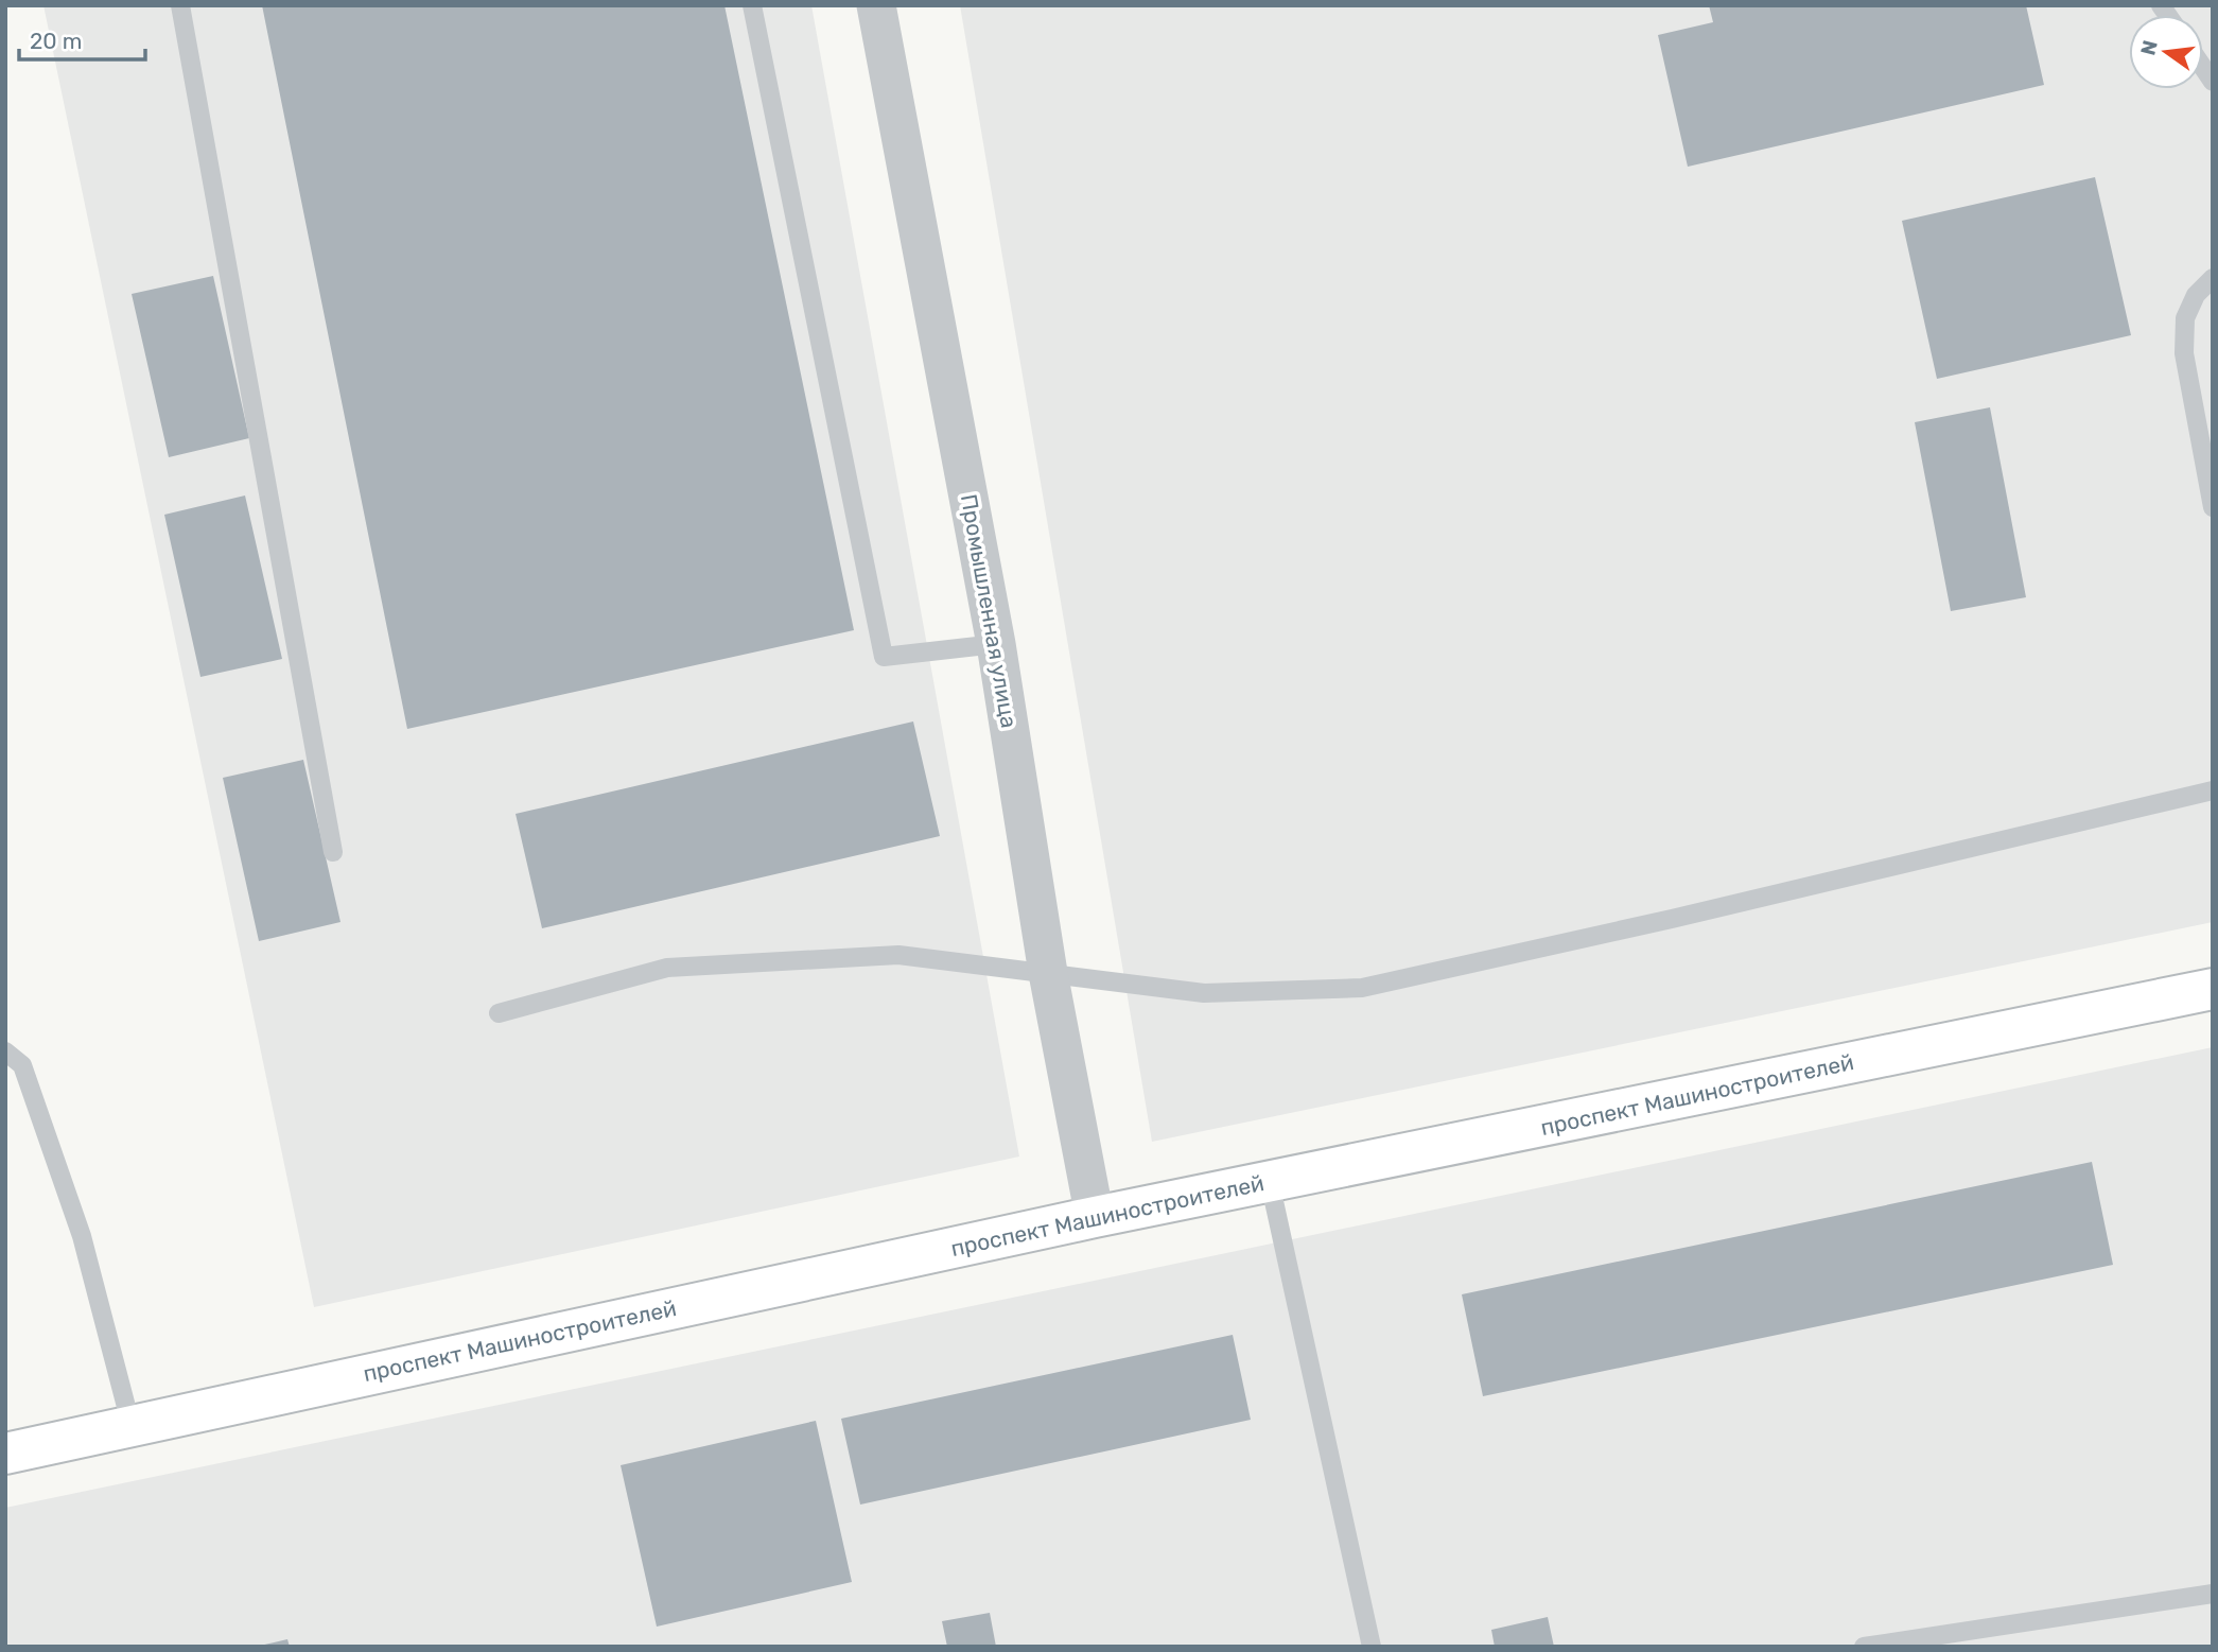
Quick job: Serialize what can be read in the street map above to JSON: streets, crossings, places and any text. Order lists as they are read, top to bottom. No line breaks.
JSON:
{"streets":{"main road":["проспект Машиностроителей"],"street":["Промышленная улица"]},"crossings":[["Промышленная улица","проспект Машиностроителей"]],"scale_bar":"20 m","north":"left"}
